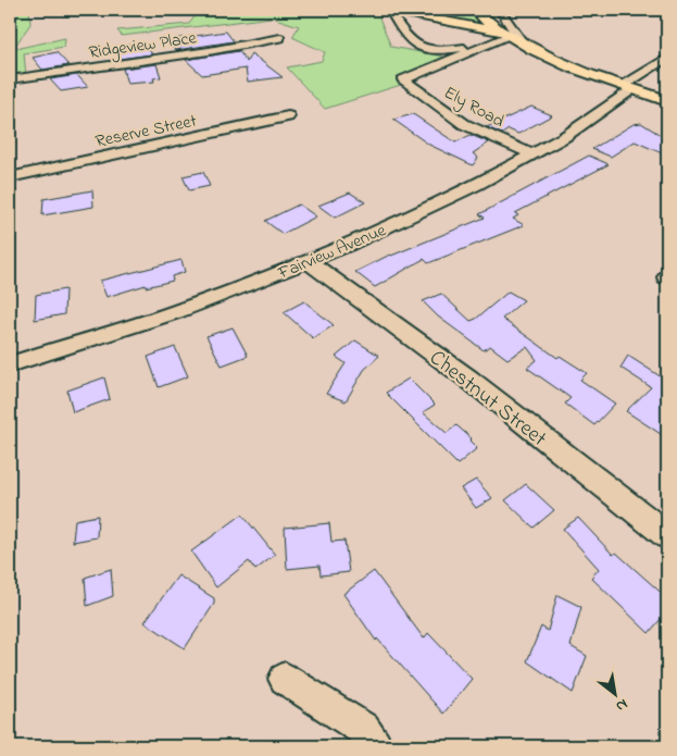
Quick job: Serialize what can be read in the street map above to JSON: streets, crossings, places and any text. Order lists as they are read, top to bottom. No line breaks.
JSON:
{"streets":{"street":["Ridgeview Place","Ely Road","Reserve Street","Fairview Avenue","Chestnut Street"]},"crossings":[["Ely Road","Fairview Avenue"],["Fairview Avenue","Chestnut Street"]],"north":"bottom right"}
